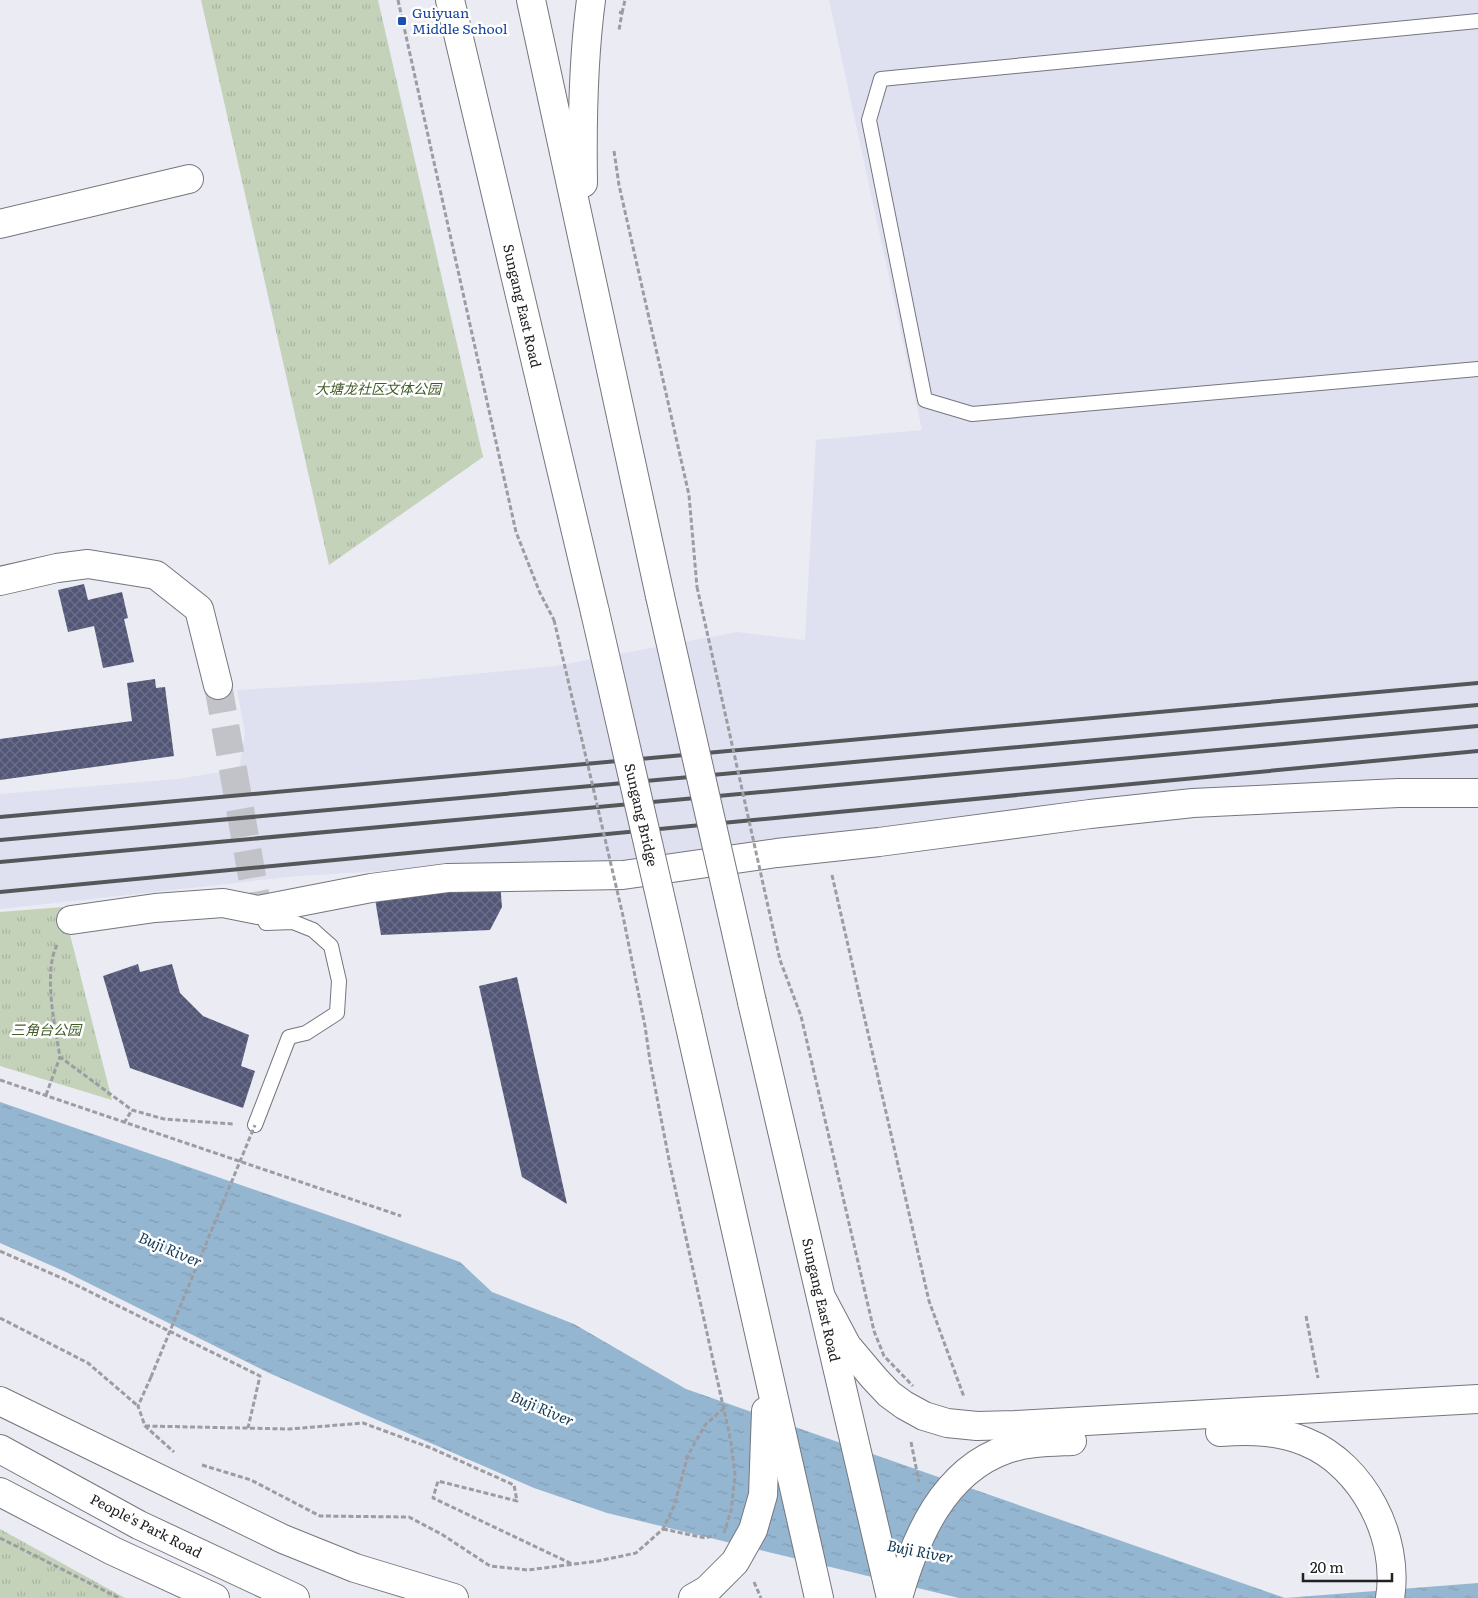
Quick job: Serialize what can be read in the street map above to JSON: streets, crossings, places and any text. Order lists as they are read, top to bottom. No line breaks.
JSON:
{"streets":{"main road":["Sungang East Road","Sungang Bridge","People's Park Road"]},"crossings":[["Sungang East Road","Sungang Bridge"]],"water":["Buji River"],"parks":["大塘龙社区文体公园","三角台公园"],"places":{"transit":["Guiyuan Middle School"]},"scale_bar":"20 m"}
